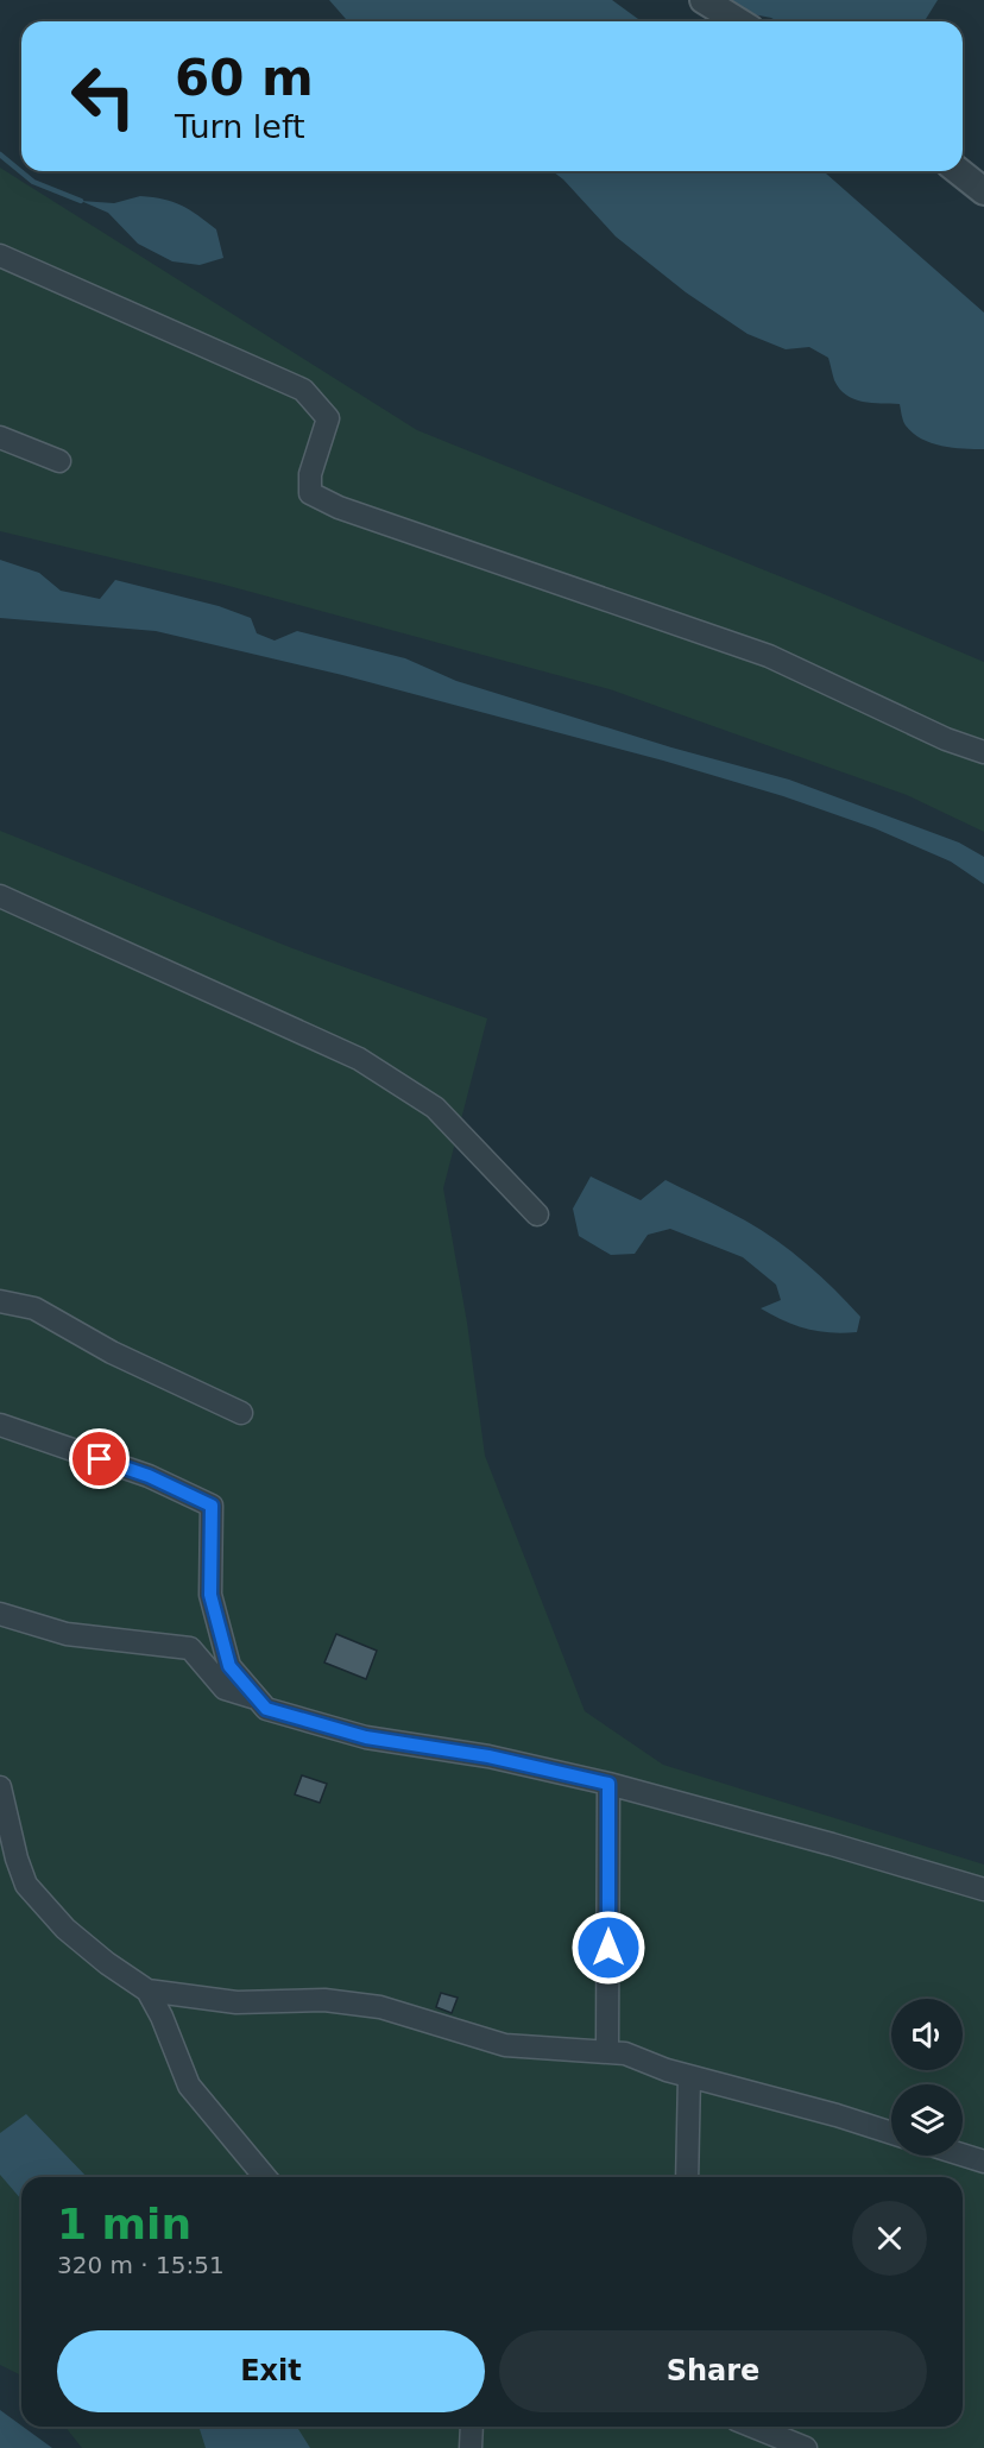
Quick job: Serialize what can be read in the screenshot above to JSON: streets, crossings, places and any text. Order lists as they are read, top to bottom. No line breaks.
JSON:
{"page":{"turn":["60 m","Turn left"],"heading":["1 min","320 m · 15:51"],"buttons":["Exit","Share"]}}
